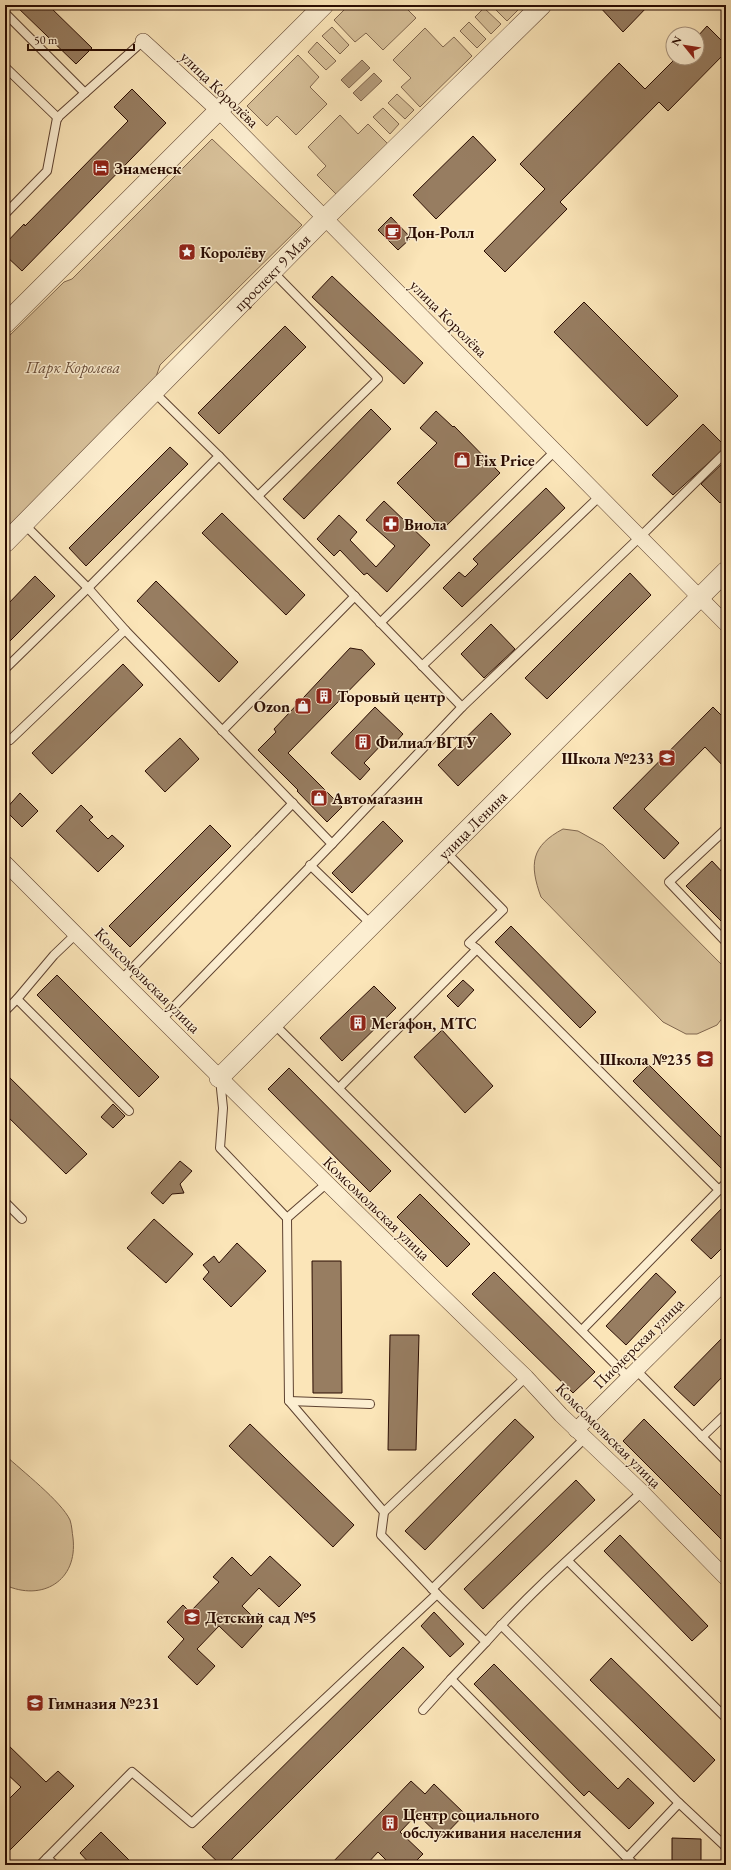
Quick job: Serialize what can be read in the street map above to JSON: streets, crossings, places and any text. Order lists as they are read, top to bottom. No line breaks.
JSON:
{"streets":{"street":["улица Королёва","проспект 9 Мая","улица Ленина","Комсомольская улица","Пионерская улица"]},"crossings":[["улица Королёва","проспект 9 Мая"],["улица Королёва","улица Ленина"],["улица Ленина","Комсомольская улица"],["Комсомольская улица","Пионерская улица"]],"parks":["Парк Королева"],"places":{"hotel":["Знаменск"],"cafe":["Дон-Ролл"],"place":["Королёву"],"shop":["Fix Price","Ozon","Автомагазин"],"pharmacy":["Виола"],"building":["Торовый центр","Филиал ВГТУ","Мегафон, МТС","Центр социального обслуживания населения"],"school or university":["Школа №233","Школа №235","Детский сад №5","Гимназия №231"]},"scale_bar":"50 m","north":"top left"}
